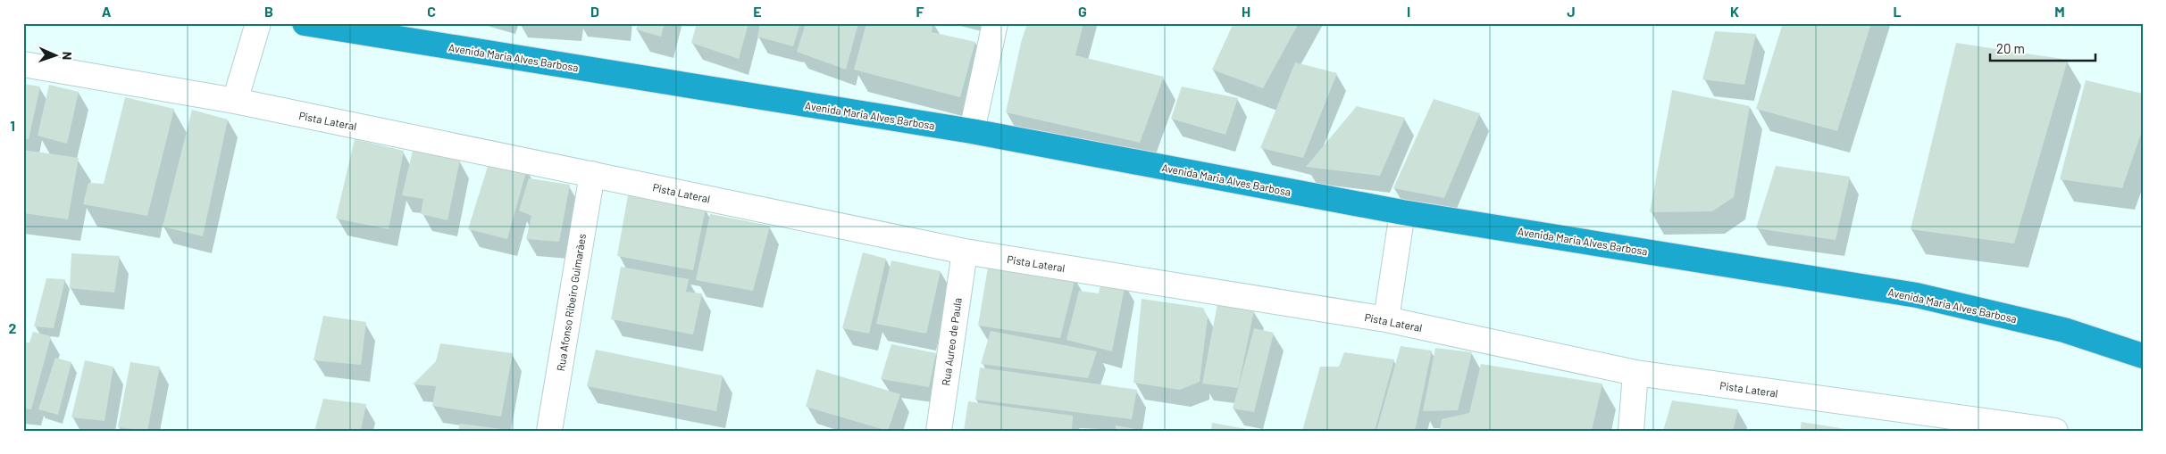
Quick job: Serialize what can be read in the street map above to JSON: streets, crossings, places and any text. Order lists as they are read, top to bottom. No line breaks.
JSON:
{"streets":{"highway":["Avenida Maria Alves Barbosa"],"street":["Pista Lateral","Rua Afonso Ribeiro Guimarães","Rua Aureo de Paula"]},"crossings":[["Pista Lateral","Rua Afonso Ribeiro Guimarães"],["Pista Lateral","Rua Aureo de Paula"]],"scale_bar":"20 m","north":"right","grid":{"columns":["A","B","C","D","E","F","G","H","I","J","K","L","M"],"rows":["1","2"]}}
